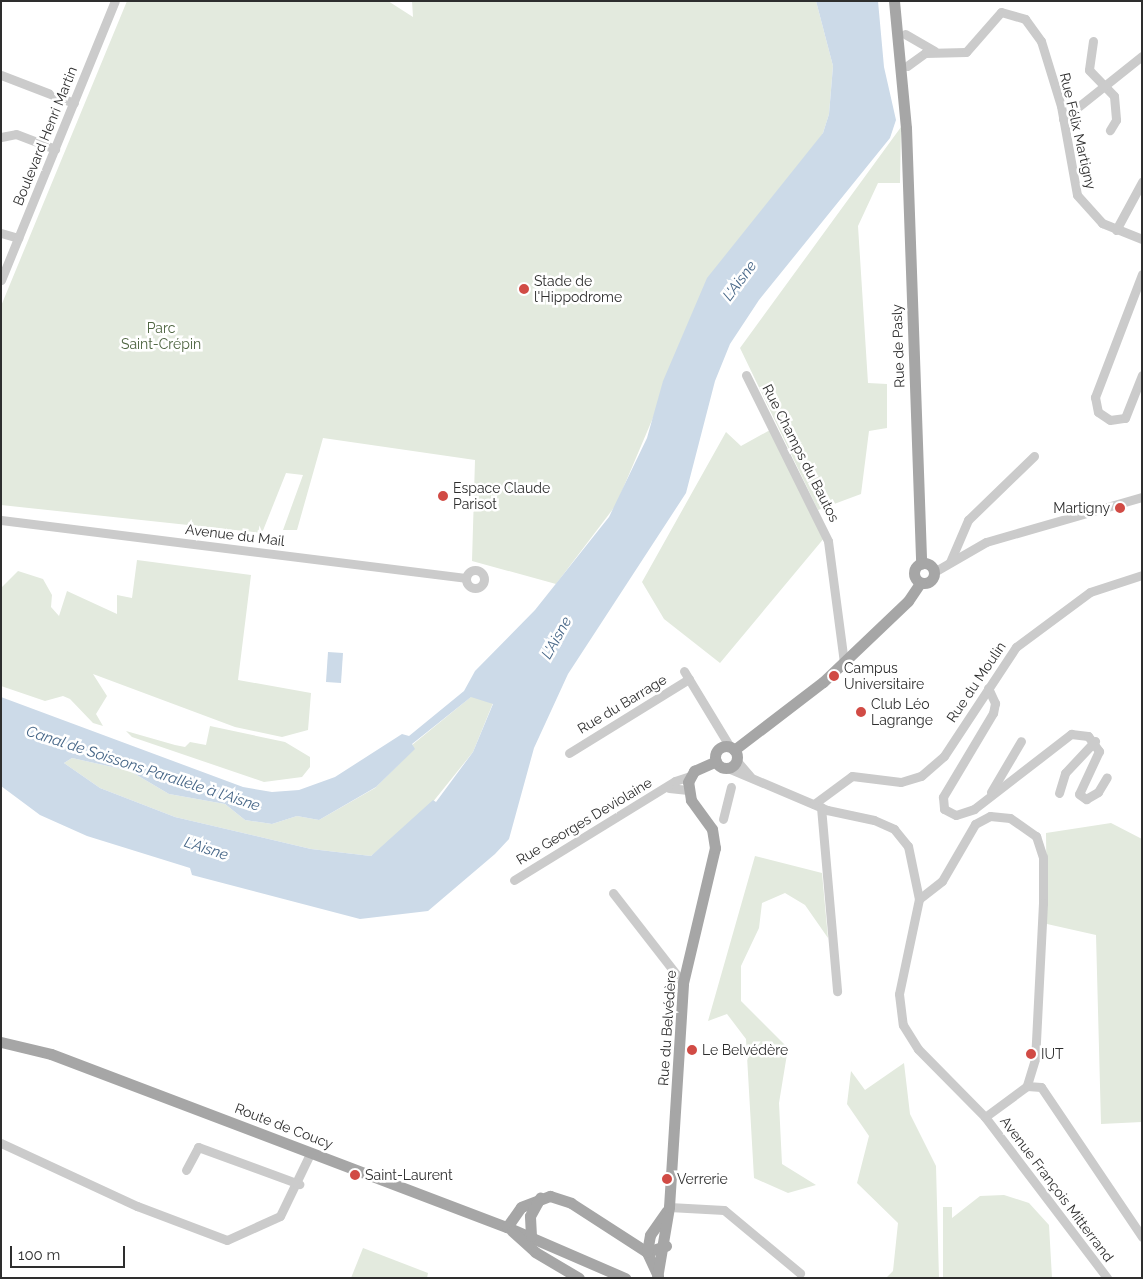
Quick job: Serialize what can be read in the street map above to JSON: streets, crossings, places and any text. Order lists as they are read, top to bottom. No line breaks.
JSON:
{"streets":{"main road":["Rue de Pasly","Rue Georges Deviolaine","Rue du Belvédère","Route de Coucy"],"street":["Rue Félix Martigny","Boulevard Henri Martin","Rue Champs du Bautos","Avenue du Mail","Rue du Moulin","Rue du Barrage","Avenue François Mitterrand"]},"crossings":[["Rue Félix Martigny","Rue de Pasly"],["Rue du Moulin","Avenue François Mitterrand"],["Rue Georges Deviolaine","Rue du Belvédère"],["Rue Georges Deviolaine","Avenue François Mitterrand"]],"water":["L'Aisne","Canal de Soissons Parallèle à l'Aisne"],"parks":["Parc Saint-Crépin"],"places":["Stade de l'Hippodrome","Espace Claude Parisot","Martigny","Campus Universitaire","Club Léo Lagrange","Le Belvédère","IUT","Saint-Laurent","Verrerie"],"scale_bar":"100 m"}
